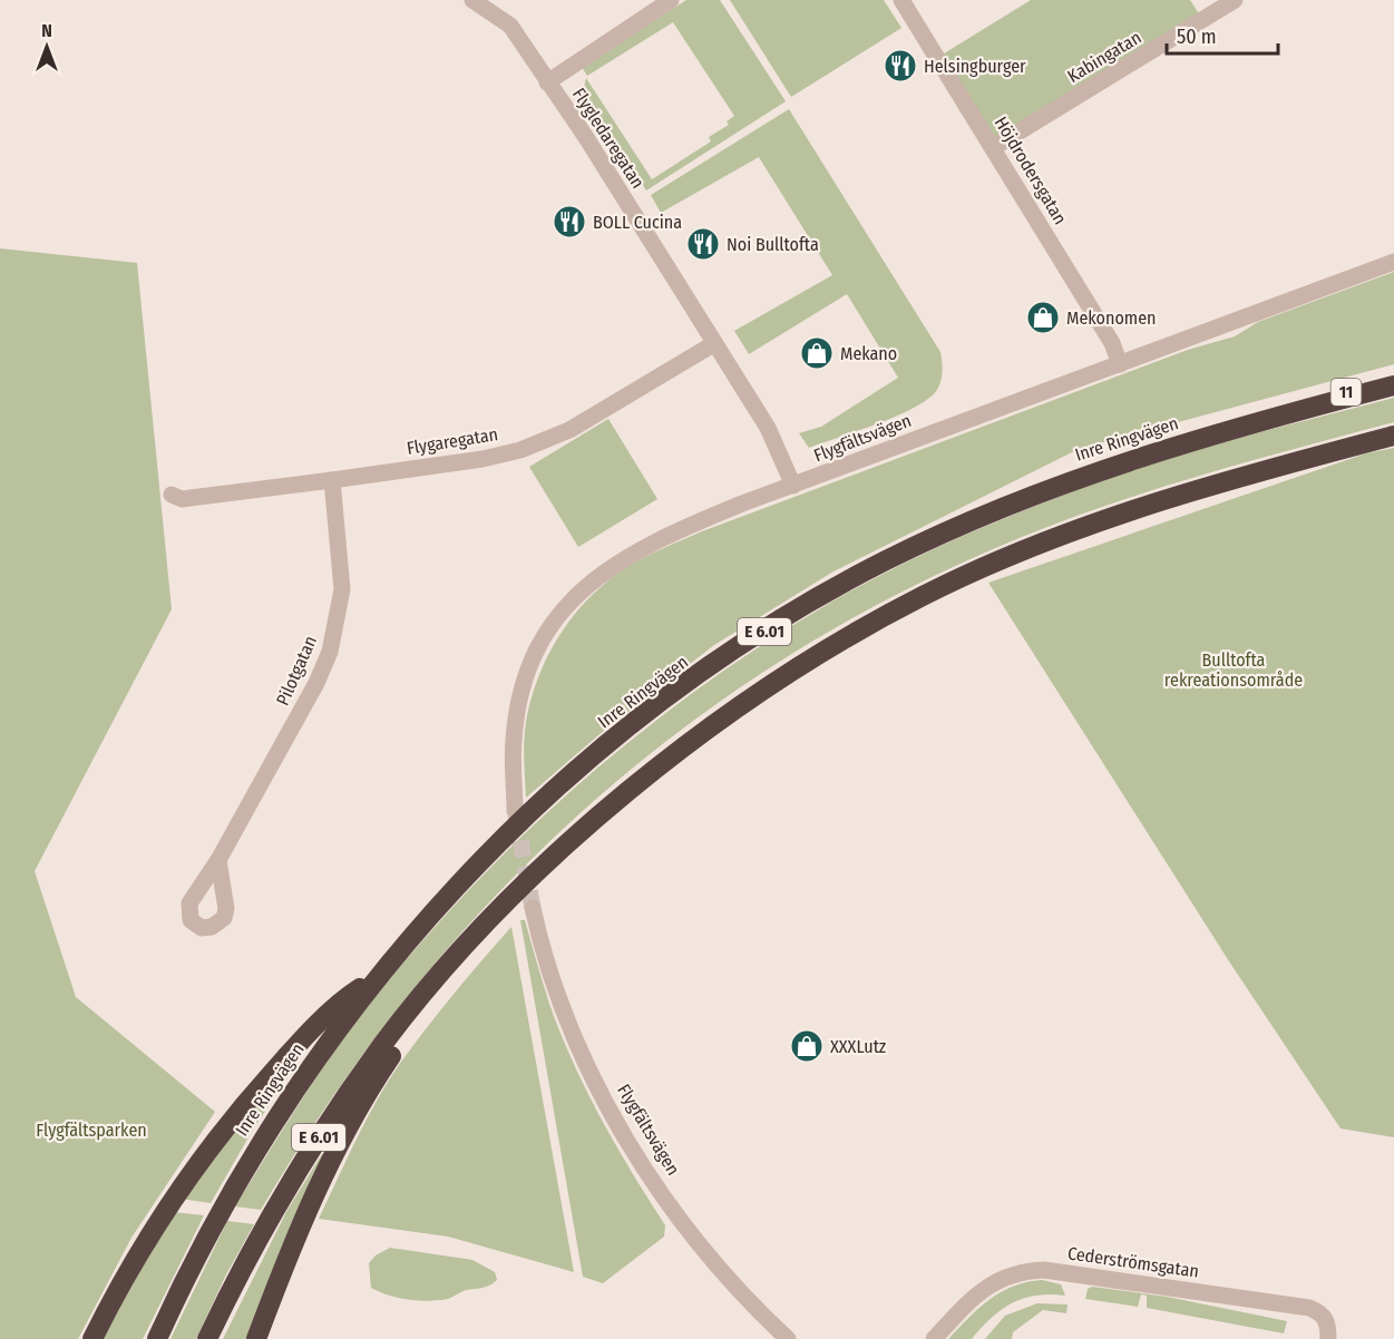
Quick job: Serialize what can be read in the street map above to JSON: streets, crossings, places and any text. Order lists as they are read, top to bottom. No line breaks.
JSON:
{"streets":{"highway":["11","Inre Ringvägen","E 6.01"],"street":["Kabingatan","Flygledaregatan","Höjdrodersgatan","Flygfältsvägen","Flygaregatan","Pilotgatan","Cederströmsgatan"]},"crossings":[["Kabingatan","Höjdrodersgatan"],["Flygledaregatan","Flygfältsvägen"],["Flygledaregatan","Flygaregatan"],["Höjdrodersgatan","Flygfältsvägen"],["11","Inre Ringvägen"],["Flygaregatan","Pilotgatan"]],"parks":["Bulltofta rekreationsområde","Flygfältsparken"],"places":{"restaurant":["Helsingburger","BOLL Cucina","Noi Bulltofta"],"shop":["Mekonomen","Mekano","XXXLutz"]},"scale_bar":"50 m","north":"top"}
